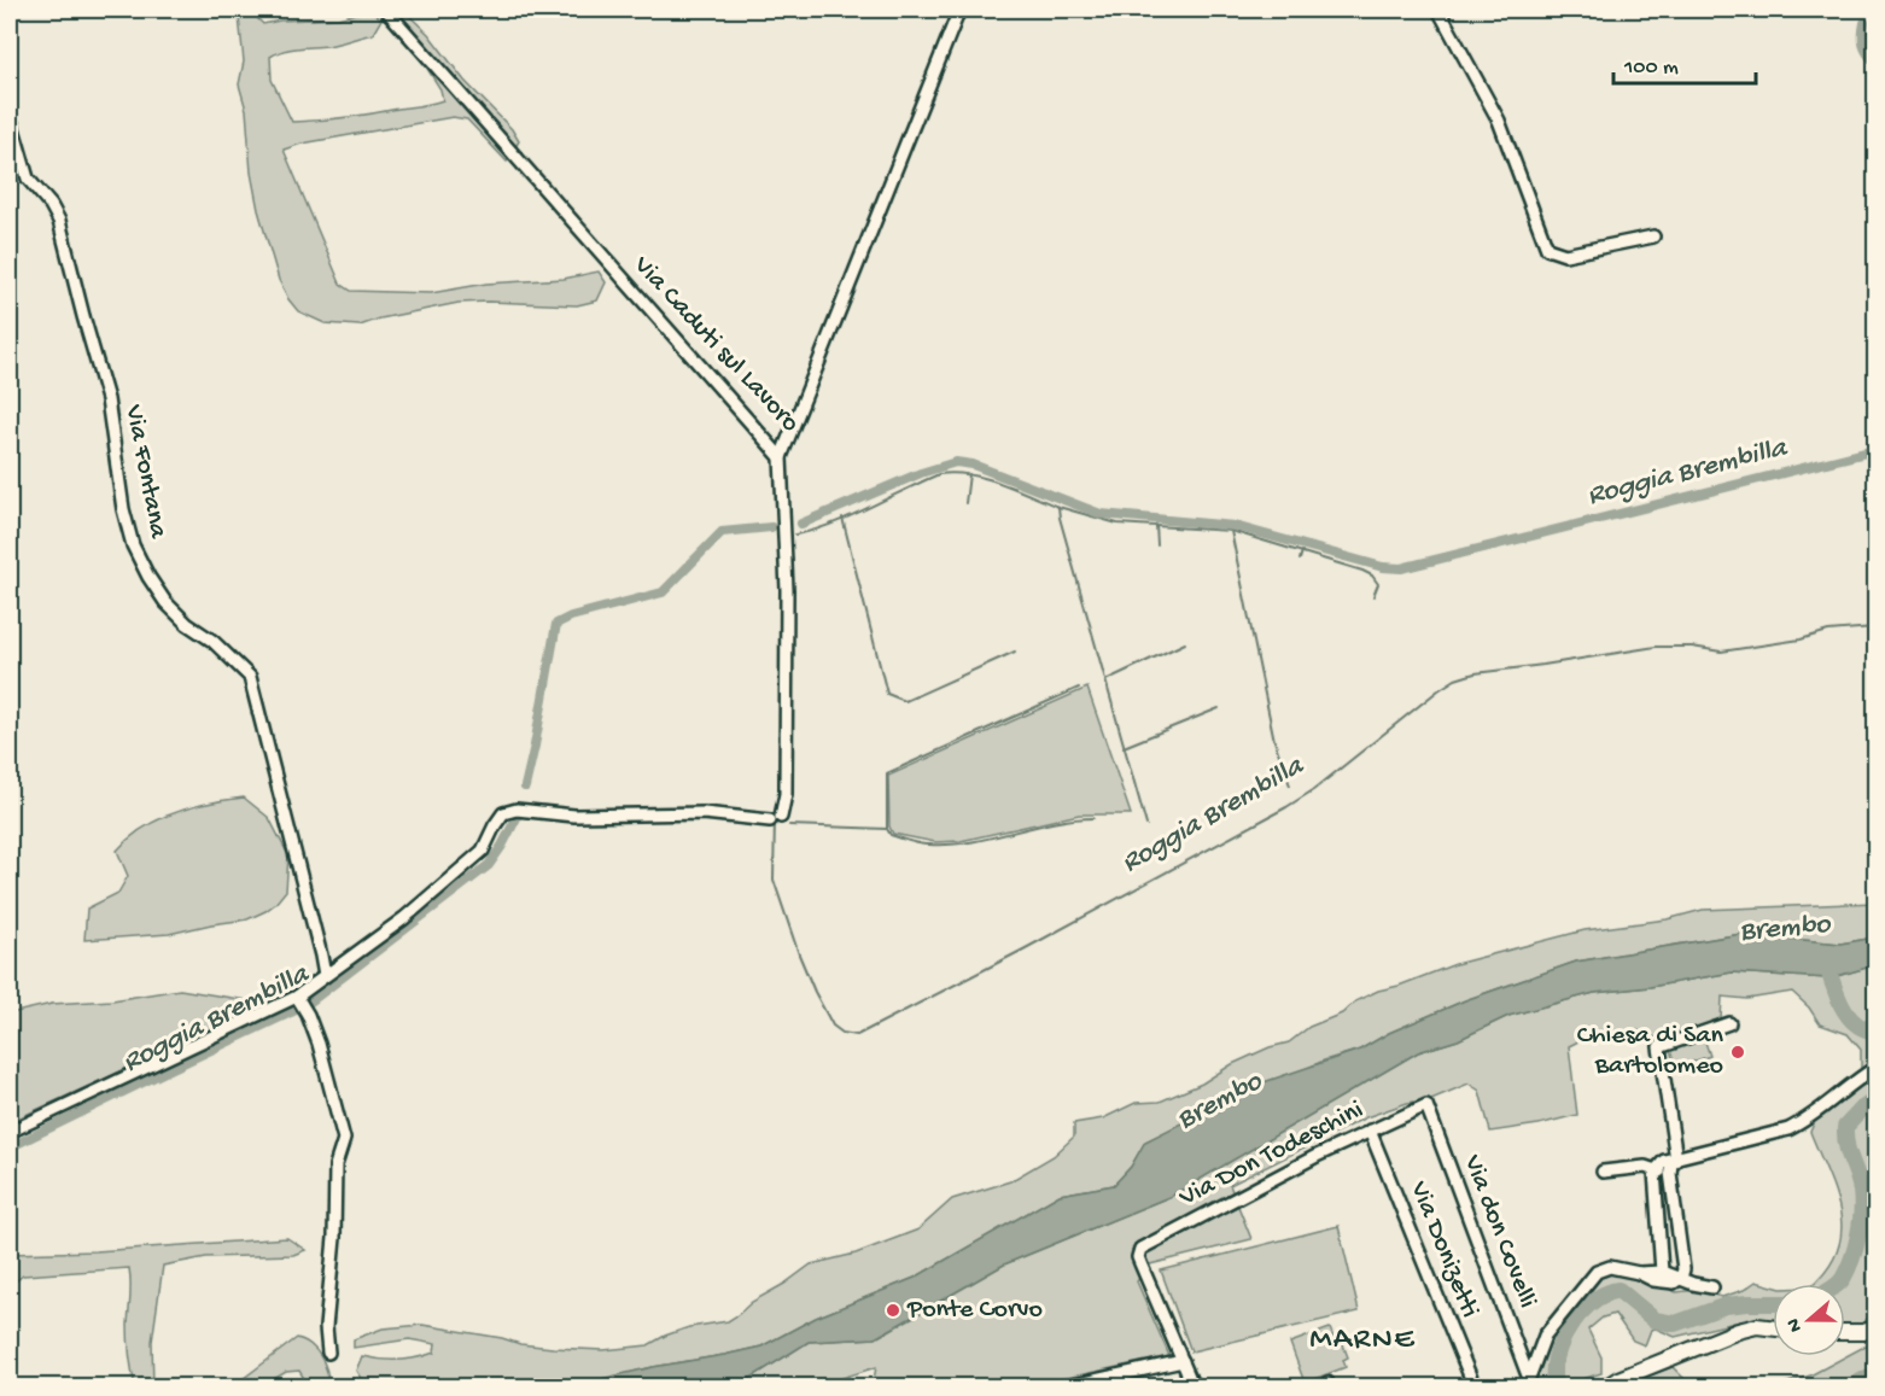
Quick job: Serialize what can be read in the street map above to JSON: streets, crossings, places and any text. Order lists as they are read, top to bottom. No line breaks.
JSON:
{"streets":{"street":["Via Caduti sul Lavoro","Via Fontana","Via Don Todeschini","Via don Covelli","Via Donizetti"]},"crossings":[["Via Don Todeschini","Via don Covelli"],["Via Don Todeschini","Via Donizetti"]],"districts":["MARNE"],"water":["Roggia Brembilla","Brembo"],"places":["Chiesa di San Bartolomeo","Ponte Corvo"],"scale_bar":"100 m","north":"left"}
